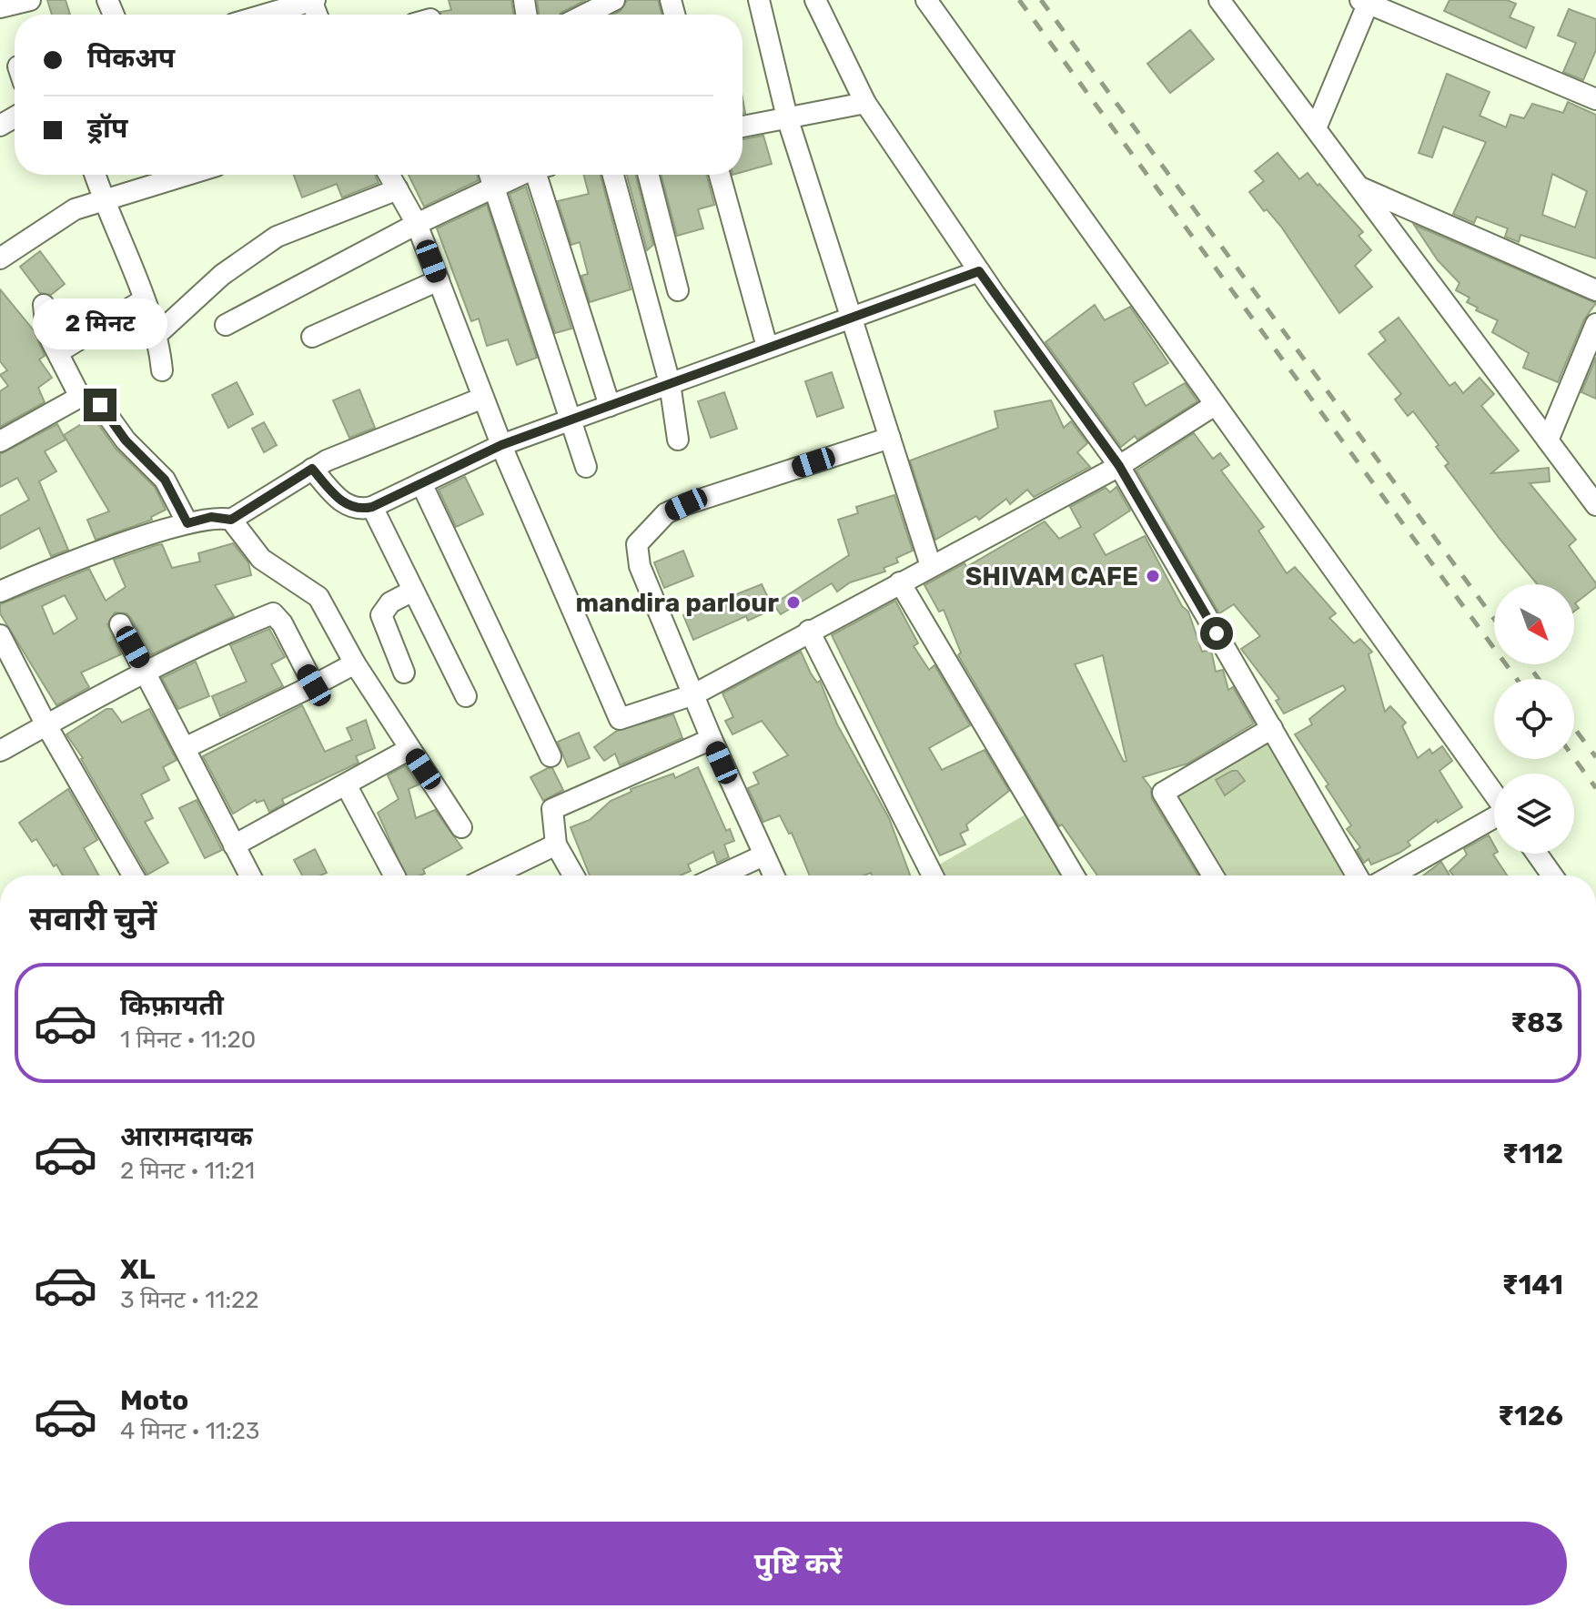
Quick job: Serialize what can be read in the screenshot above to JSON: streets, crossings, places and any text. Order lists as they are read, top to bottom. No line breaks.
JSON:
{"places":["SHIVAM CAFE","mandira parlour"],"north":"bottom right","page":{"banner":["पिकअप","ड्रॉप"],"bubble":"2 मिनट","heading":"सवारी चुनें","list":[{"name":"किफ़ायती","note":"1 मिनट · 11:20","value":"₹83"},{"name":"आरामदायक","note":"2 मिनट · 11:21","value":"₹112"},{"name":"XL","note":"3 मिनट · 11:22","value":"₹141"},{"name":"Moto","note":"4 मिनट · 11:23","value":"₹126"}],"buttons":"पुष्टि करें"}}
